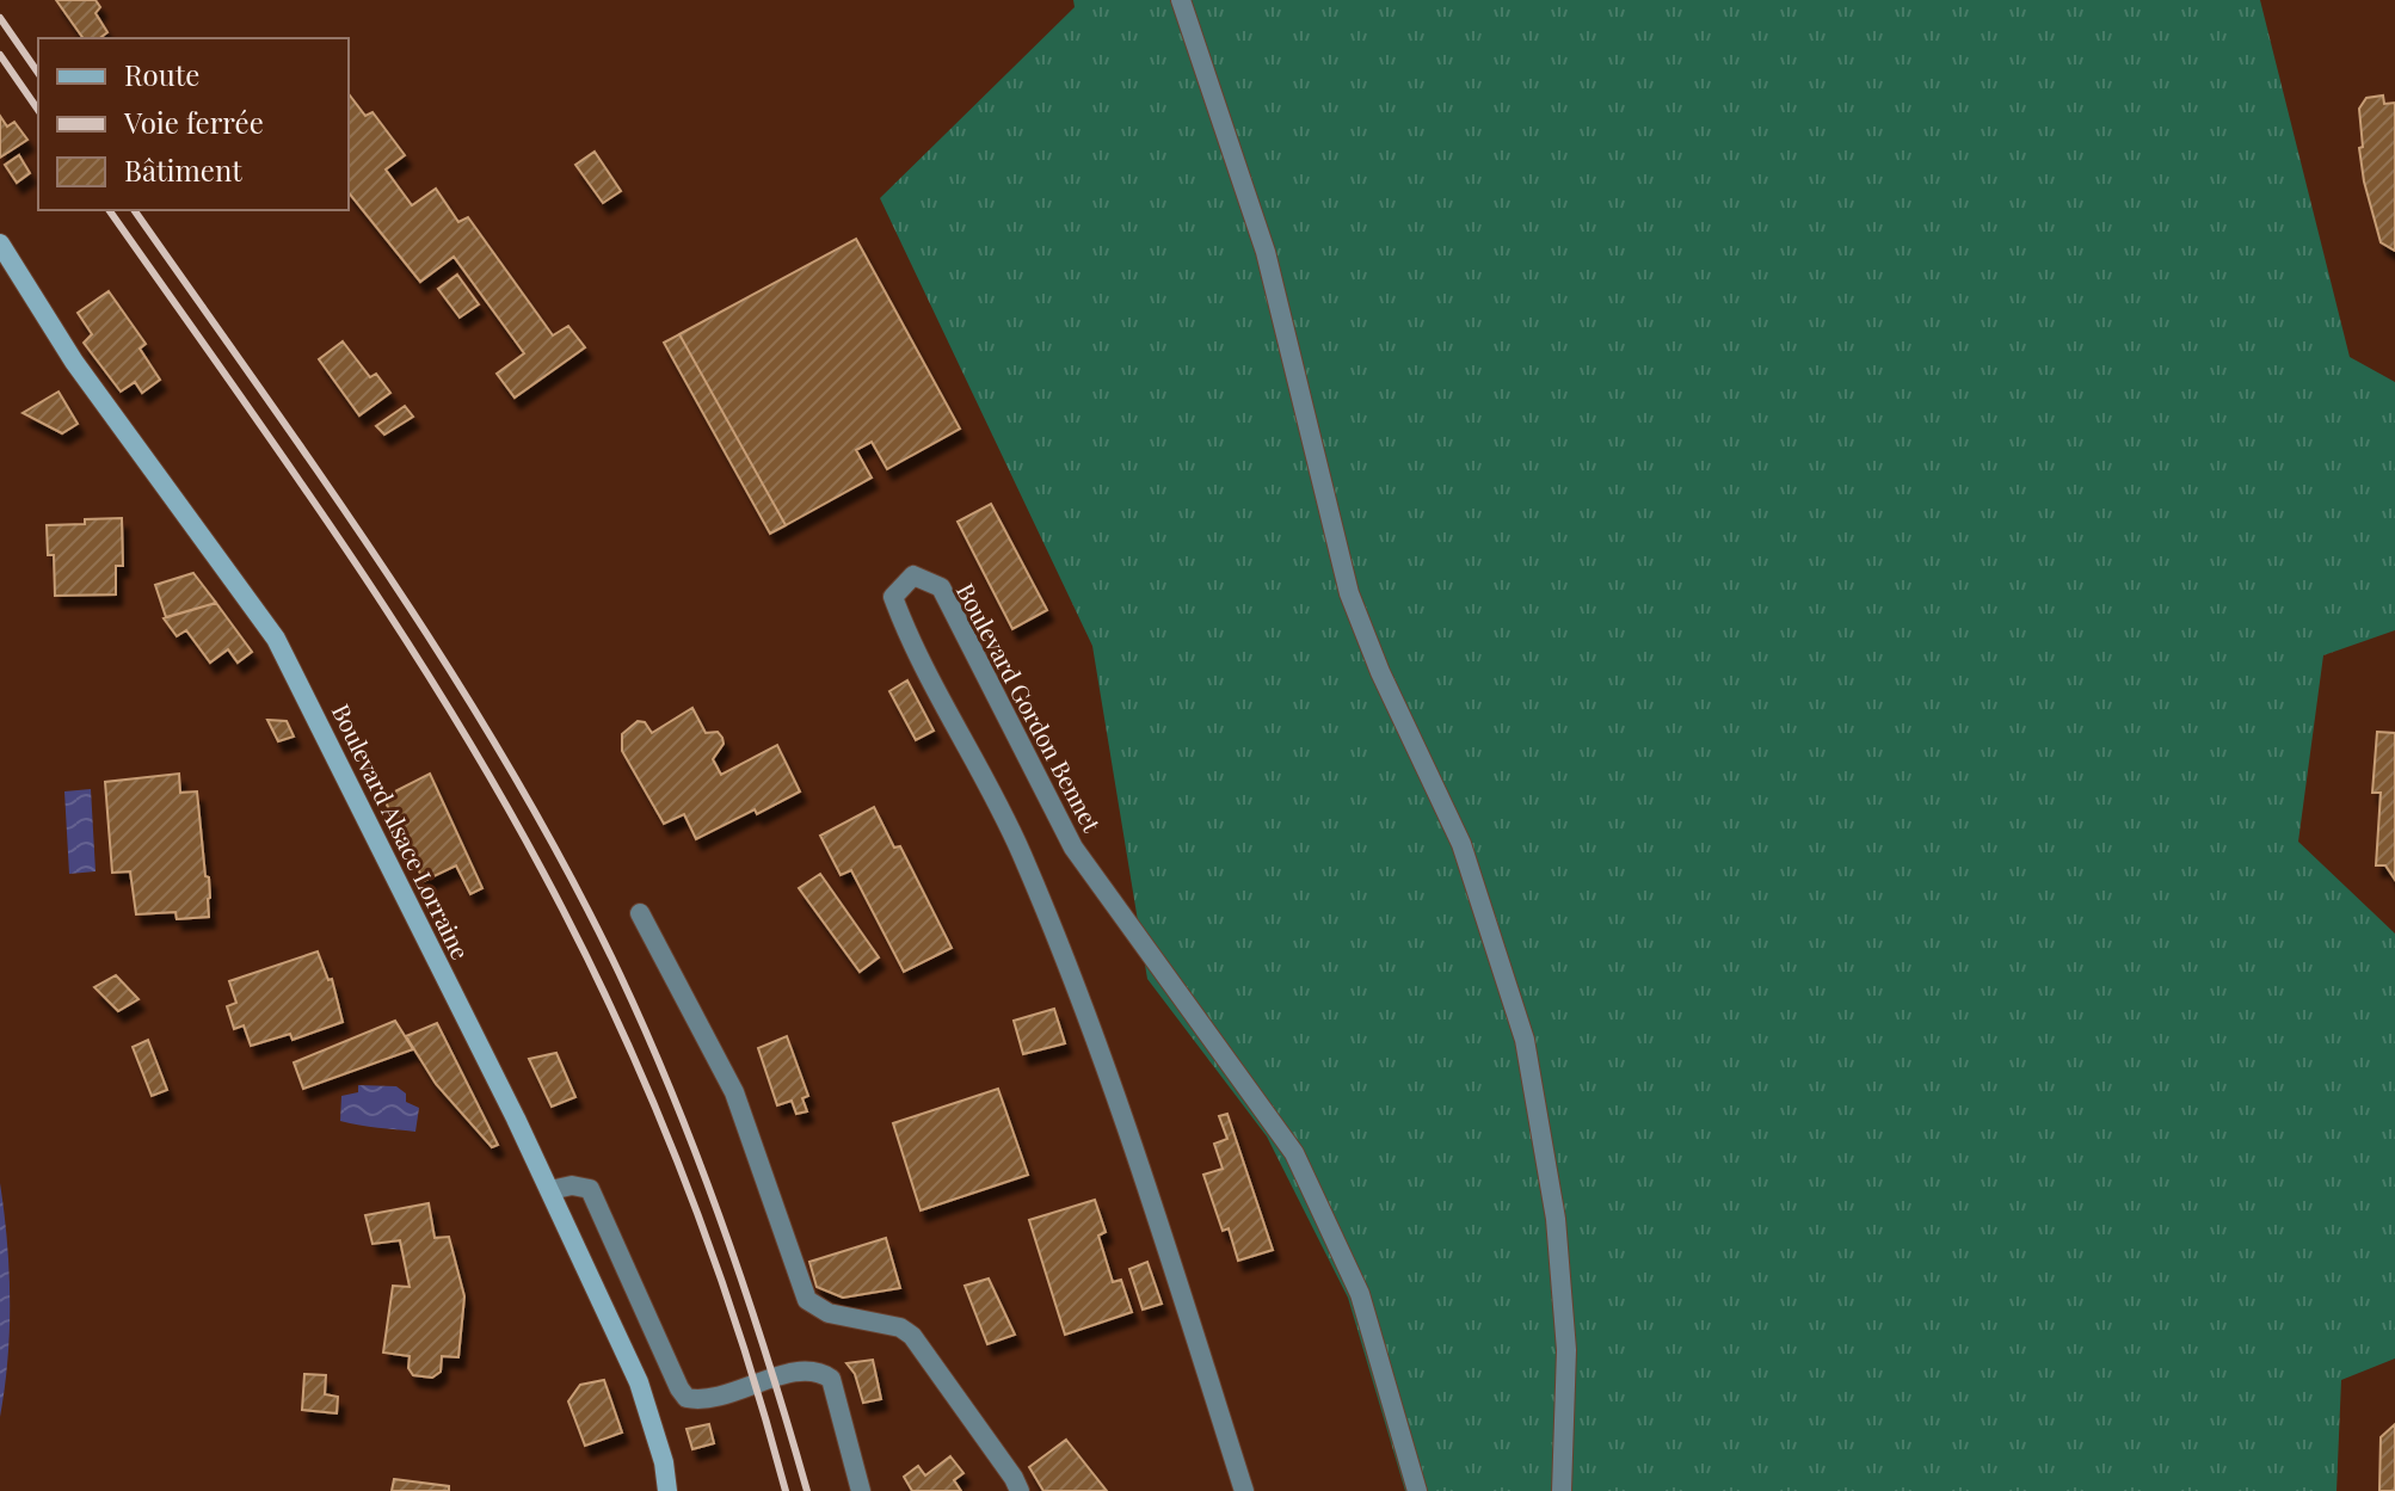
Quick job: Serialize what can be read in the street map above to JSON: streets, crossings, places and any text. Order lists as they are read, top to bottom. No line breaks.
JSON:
{"streets":{"main road":["Boulevard Alsace Lorraine"],"street":["Boulevard Gordon Bennet"]},"legend":["Route","Voie ferrée","Bâtiment"]}
